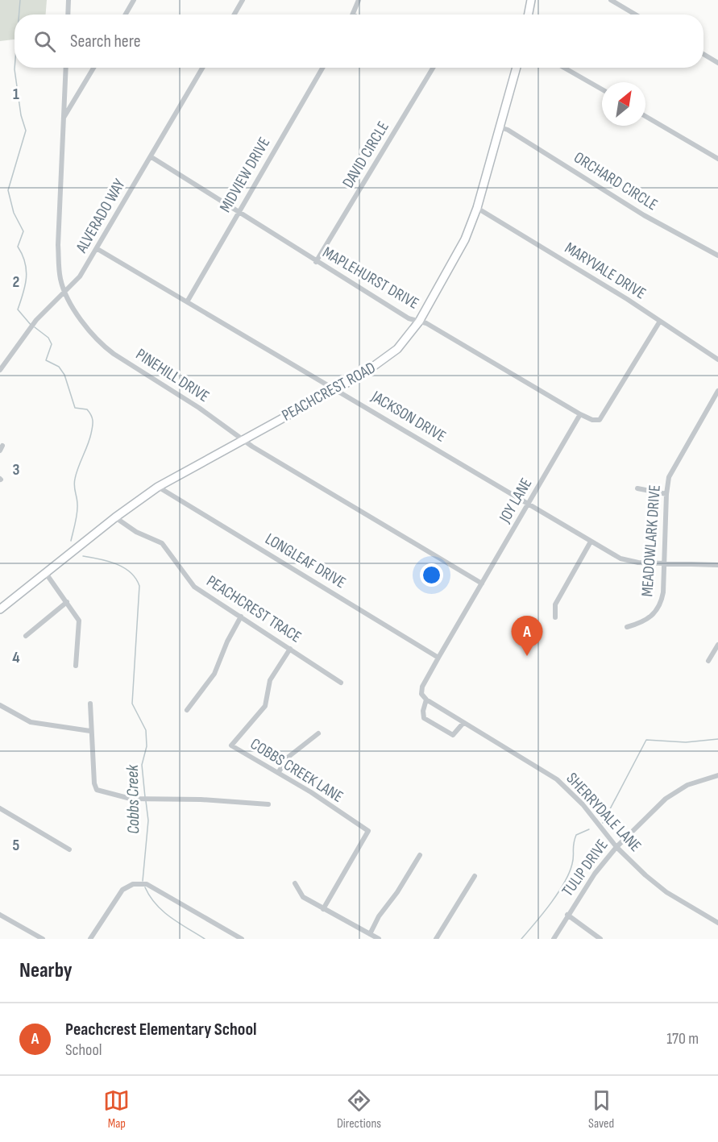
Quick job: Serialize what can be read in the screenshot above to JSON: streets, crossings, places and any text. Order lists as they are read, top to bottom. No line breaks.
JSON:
{"streets":{"street":["DAVID CIRCLE","MIDVIEW DRIVE","ORCHARD CIRCLE","ALVERADO WAY","MARYVALE DRIVE","MAPLEHURST DRIVE","PINEHILL DRIVE","PEACHCREST ROAD","JACKSON DRIVE","JOY LANE","MEADOWLARK DRIVE","LONGLEAF DRIVE","PEACHCREST TRACE","COBBS CREEK LANE","SHERRYDALE LANE","TULIP DRIVE"]},"crossings":[["DAVID CIRCLE","MAPLEHURST DRIVE"],["MIDVIEW DRIVE","MAPLEHURST DRIVE"],["MIDVIEW DRIVE","JACKSON DRIVE"],["ORCHARD CIRCLE","PEACHCREST ROAD"],["ALVERADO WAY","MAPLEHURST DRIVE"],["ALVERADO WAY","PINEHILL DRIVE"],["ALVERADO WAY","JACKSON DRIVE"],["MARYVALE DRIVE","PEACHCREST ROAD"],["MAPLEHURST DRIVE","PEACHCREST ROAD"],["MAPLEHURST DRIVE","JOY LANE"],["PINEHILL DRIVE","PEACHCREST ROAD"],["PINEHILL DRIVE","JOY LANE"],["PEACHCREST ROAD","JACKSON DRIVE"],["PEACHCREST ROAD","LONGLEAF DRIVE"],["PEACHCREST ROAD","PEACHCREST TRACE"],["JACKSON DRIVE","JOY LANE"],["JACKSON DRIVE","MEADOWLARK DRIVE"],["JOY LANE","LONGLEAF DRIVE"],["JOY LANE","SHERRYDALE LANE"],["PEACHCREST TRACE","COBBS CREEK LANE"],["SHERRYDALE LANE","TULIP DRIVE"]],"water":["Cobbs Creek"],"north":"top right","page":{"search":"Search here","pins":"A","heading":"Nearby","list":[{"mark":"A","name":"Peachcrest Elementary School","note":"School","value":"170 m"}],"nav":["Map","Directions","Saved"]},"grid":{"rows":["1","2","3","4","5"]}}
